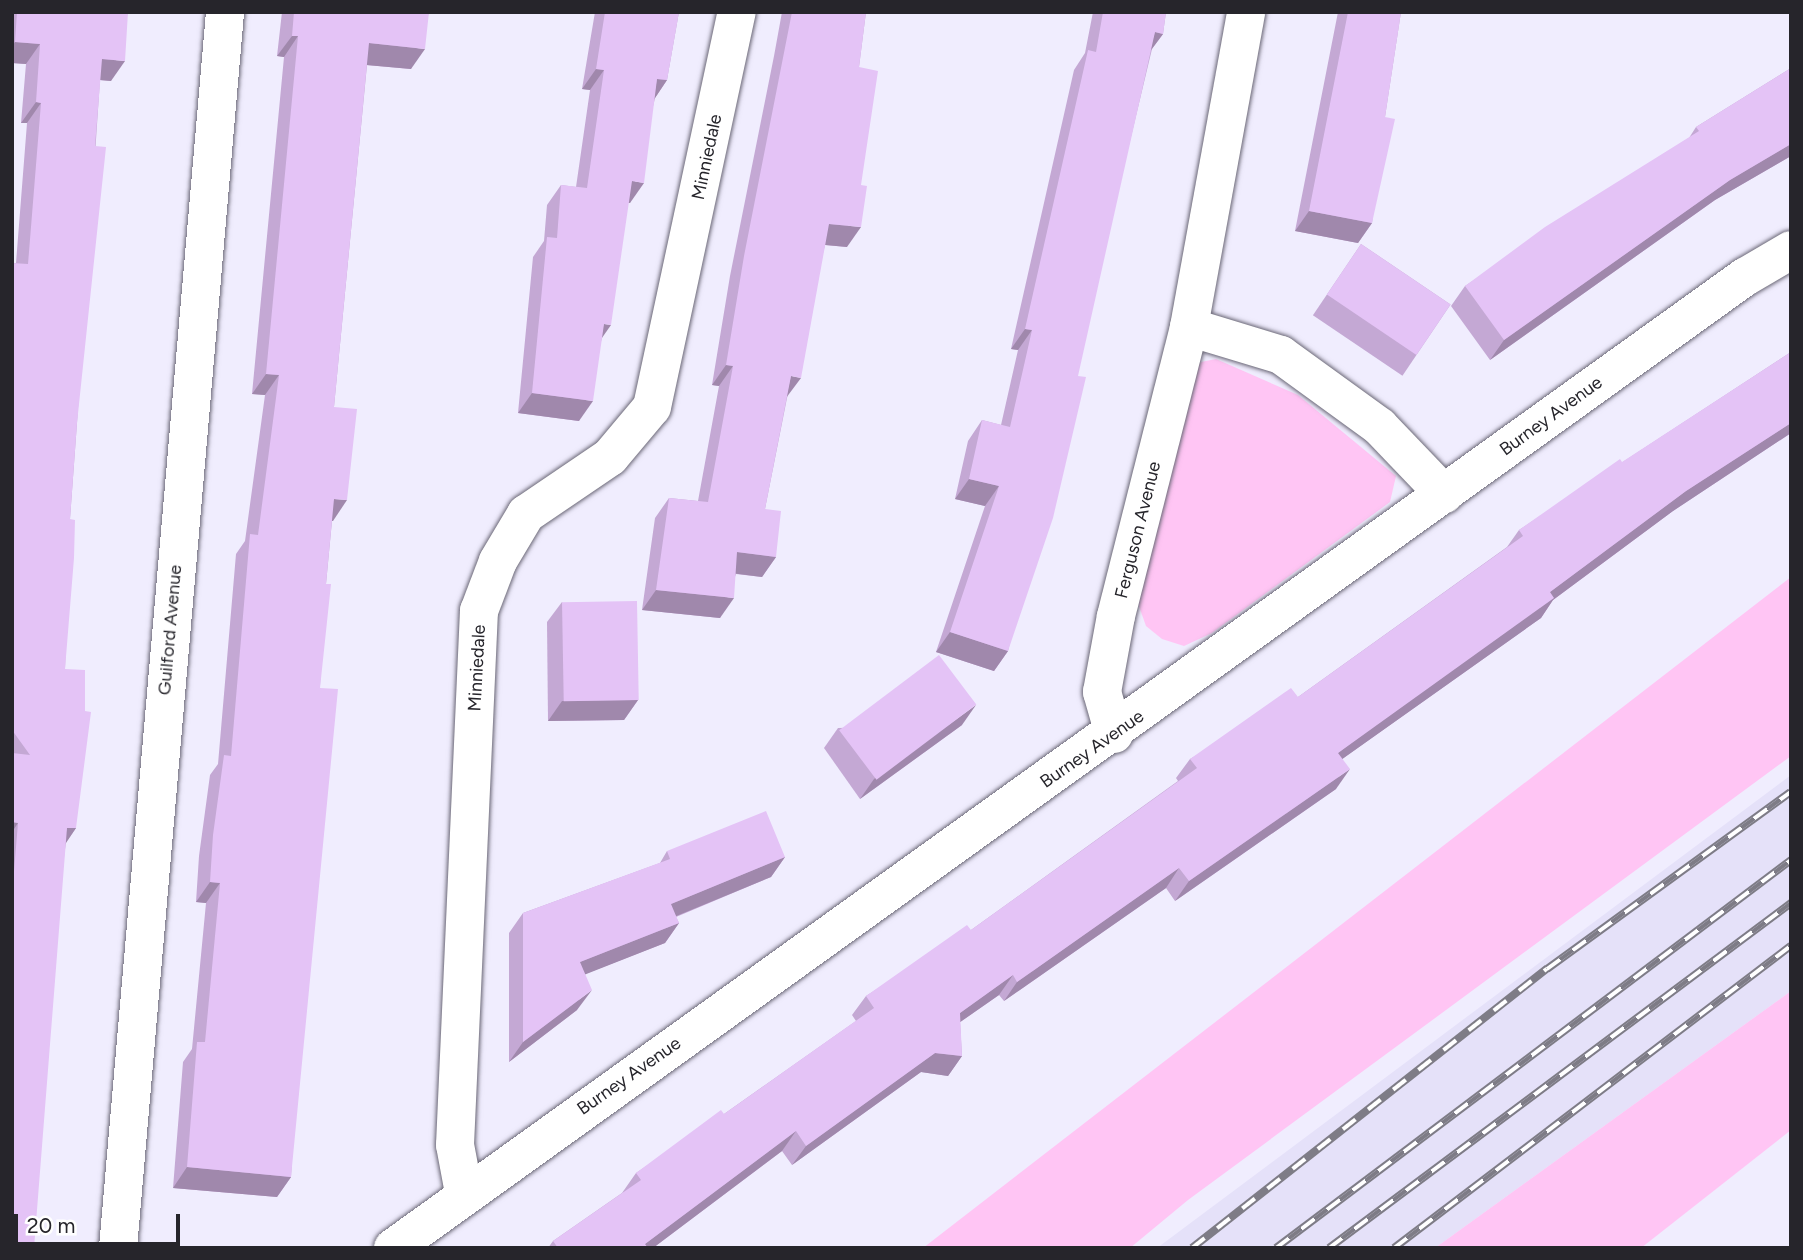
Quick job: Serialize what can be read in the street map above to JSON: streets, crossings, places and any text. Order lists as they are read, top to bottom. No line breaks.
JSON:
{"streets":{"street":["Minniedale","Burney Avenue","Ferguson Avenue","Guilford Avenue"]},"crossings":[["Minniedale","Burney Avenue"],["Burney Avenue","Ferguson Avenue"]],"scale_bar":"20 m"}
